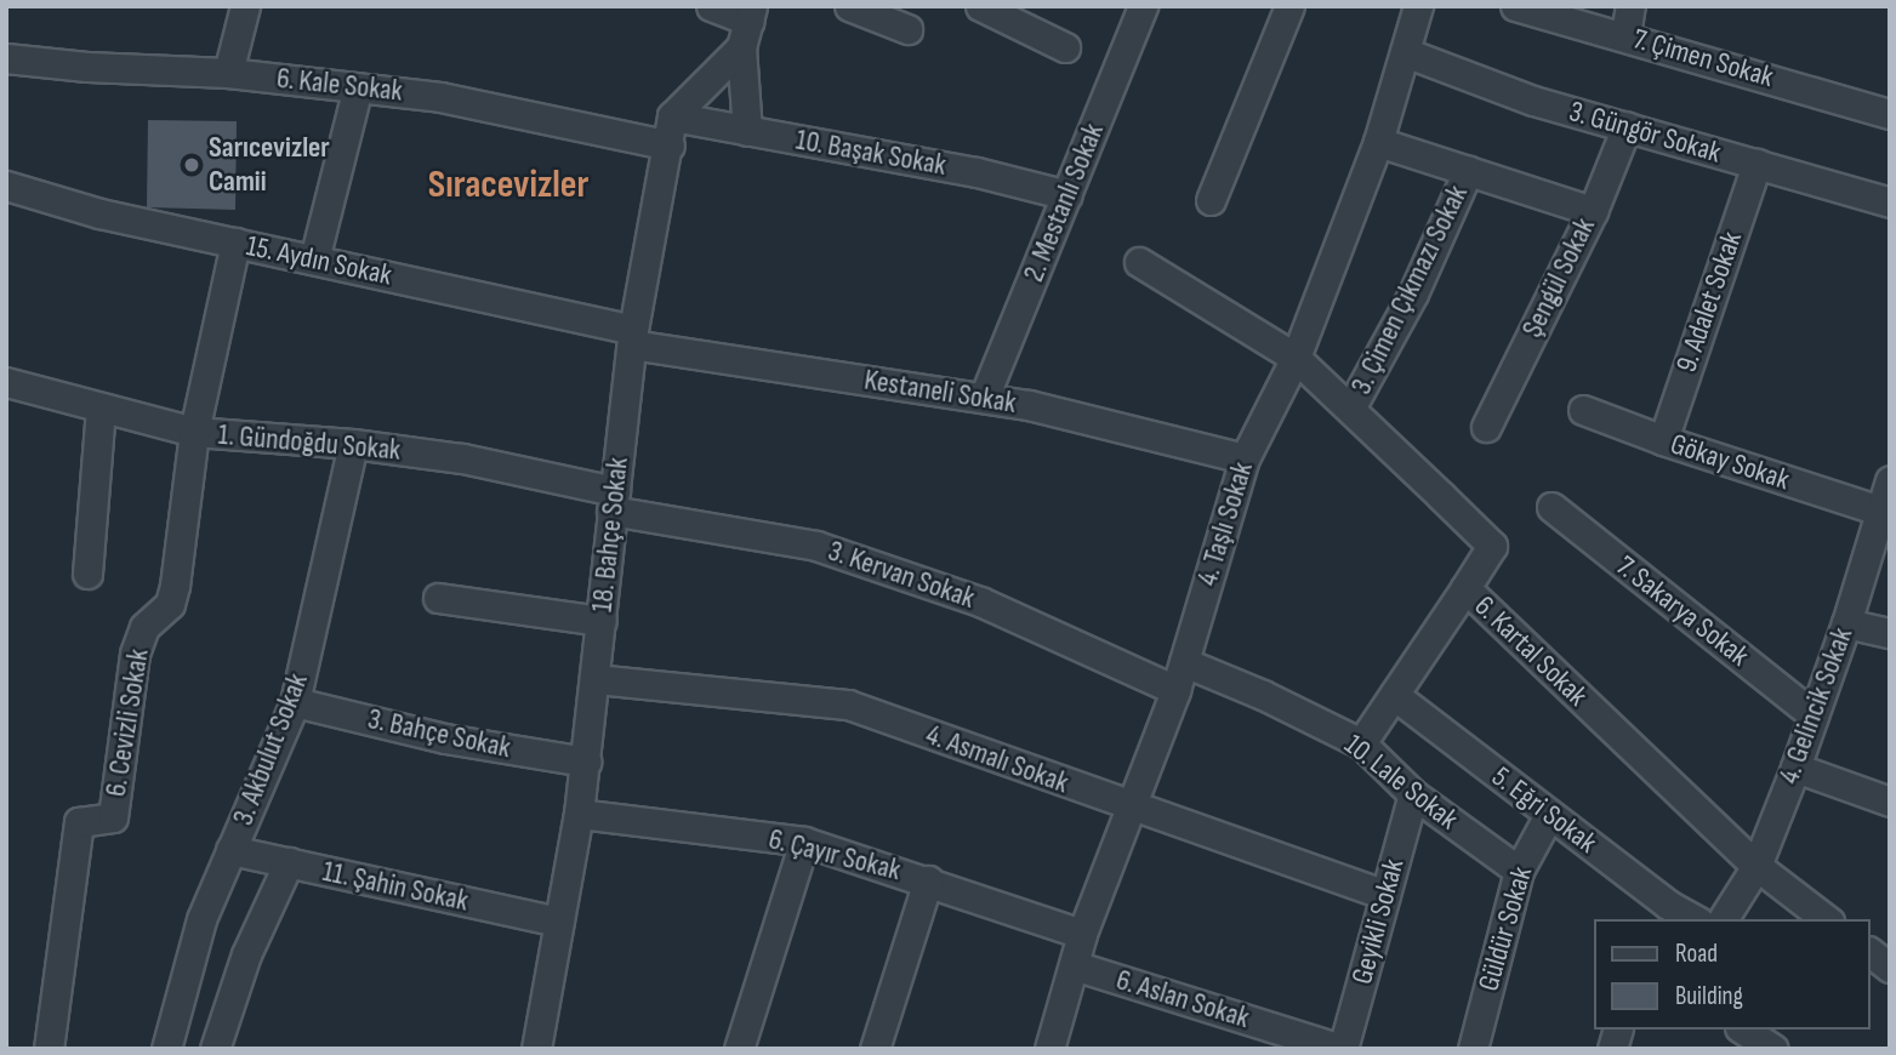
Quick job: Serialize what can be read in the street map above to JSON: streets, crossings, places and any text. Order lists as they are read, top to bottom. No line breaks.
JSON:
{"streets":{"street":["7. Çimen Sokak","6. Kale Sokak","3. Güngör Sokak","10. Başak Sokak","2. Mestanlı Sokak","15. Aydın Sokak","Şengül Sokak","3. Çimen Çıkmazı Sokak","9. Adalet Sokak","Kestaneli Sokak","1. Gündoğdu Sokak","Gökay Sokak","4. Taşlı Sokak","18. Bahçe Sokak","3. Kervan Sokak","7. Sakarya Sokak","6. Kartal Sokak","4. Gelincik Sokak","6. Cevizli Sokak","3. Bahçe Sokak","3. Akbulut Sokak","4. Asmalı Sokak","10. Lale Sokak","5. Eğri Sokak","6. Çayır Sokak","11. Şahin Sokak","Geyikli Sokak","Güldür Sokak","6. Aslan Sokak"]},"crossings":[["6. Kale Sokak","18. Bahçe Sokak"],["3. Güngör Sokak","Şengül Sokak"],["3. Güngör Sokak","9. Adalet Sokak"],["3. Güngör Sokak","4. Taşlı Sokak"],["10. Başak Sokak","2. Mestanlı Sokak"],["10. Başak Sokak","18. Bahçe Sokak"],["2. Mestanlı Sokak","Kestaneli Sokak"],["15. Aydın Sokak","Kestaneli Sokak"],["15. Aydın Sokak","18. Bahçe Sokak"],["3. Çimen Çıkmazı Sokak","6. Kartal Sokak"],["9. Adalet Sokak","Gökay Sokak"],["Kestaneli Sokak","4. Taşlı Sokak"],["Kestaneli Sokak","18. Bahçe Sokak"],["1. Gündoğdu Sokak","18. Bahçe Sokak"],["1. Gündoğdu Sokak","3. Kervan Sokak"],["1. Gündoğdu Sokak","6. Cevizli Sokak"],["1. Gündoğdu Sokak","3. Akbulut Sokak"],["Gökay Sokak","4. Gelincik Sokak"],["4. Taşlı Sokak","3. Kervan Sokak"],["4. Taşlı Sokak","6. Kartal Sokak"],["4. Taşlı Sokak","4. Asmalı Sokak"],["4. Taşlı Sokak","10. Lale Sokak"],["4. Taşlı Sokak","6. Çayır Sokak"],["4. Taşlı Sokak","6. Aslan Sokak"],["18. Bahçe Sokak","3. Kervan Sokak"],["18. Bahçe Sokak","3. Bahçe Sokak"],["18. Bahçe Sokak","4. Asmalı Sokak"],["18. Bahçe Sokak","6. Çayır Sokak"],["18. Bahçe Sokak","11. Şahin Sokak"],["7. Sakarya Sokak","4. Gelincik Sokak"],["6. Kartal Sokak","4. Gelincik Sokak"],["3. Bahçe Sokak","3. Akbulut Sokak"],["3. Akbulut Sokak","11. Şahin Sokak"],["4. Asmalı Sokak","Geyikli Sokak"],["10. Lale Sokak","Geyikli Sokak"],["10. Lale Sokak","Güldür Sokak"],["5. Eğri Sokak","Güldür Sokak"],["Geyikli Sokak","6. Aslan Sokak"]],"districts":["Sıracevizler"],"places":["Sarıcevizler Camii"],"legend":["Road","Building"]}
